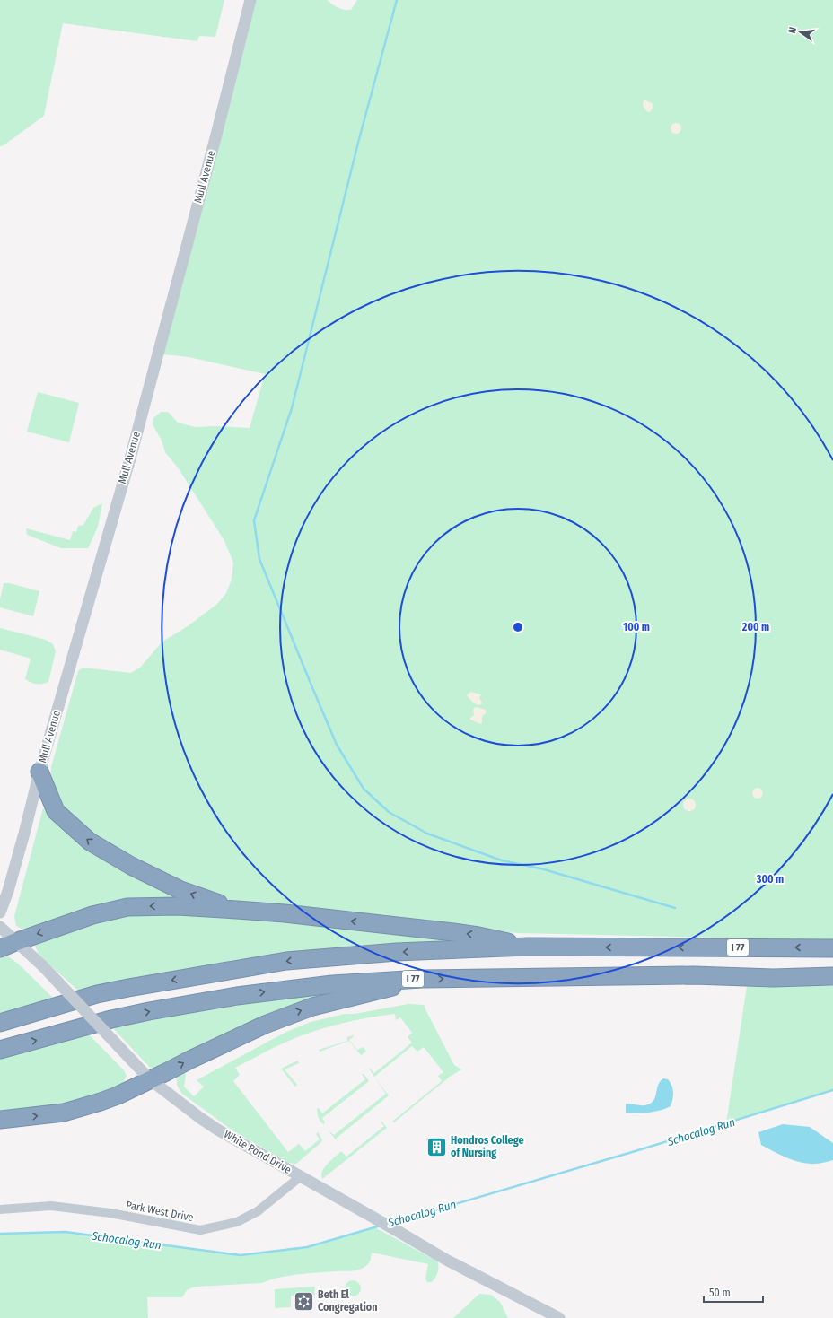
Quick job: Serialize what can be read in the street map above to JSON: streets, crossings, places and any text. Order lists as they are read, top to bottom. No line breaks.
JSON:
{"streets":{"highway":["I 77"],"street":["Mull Avenue","White Pond Drive","Park West Drive"]},"crossings":[["White Pond Drive","Park West Drive"]],"water":["Schocalog Run"],"places":{"building":["Hondros College of Nursing"],"synagogue":["Beth El Congregation"]},"scale_bar":"50 m","north":"left","rings":["100 m","200 m","300 m"]}
